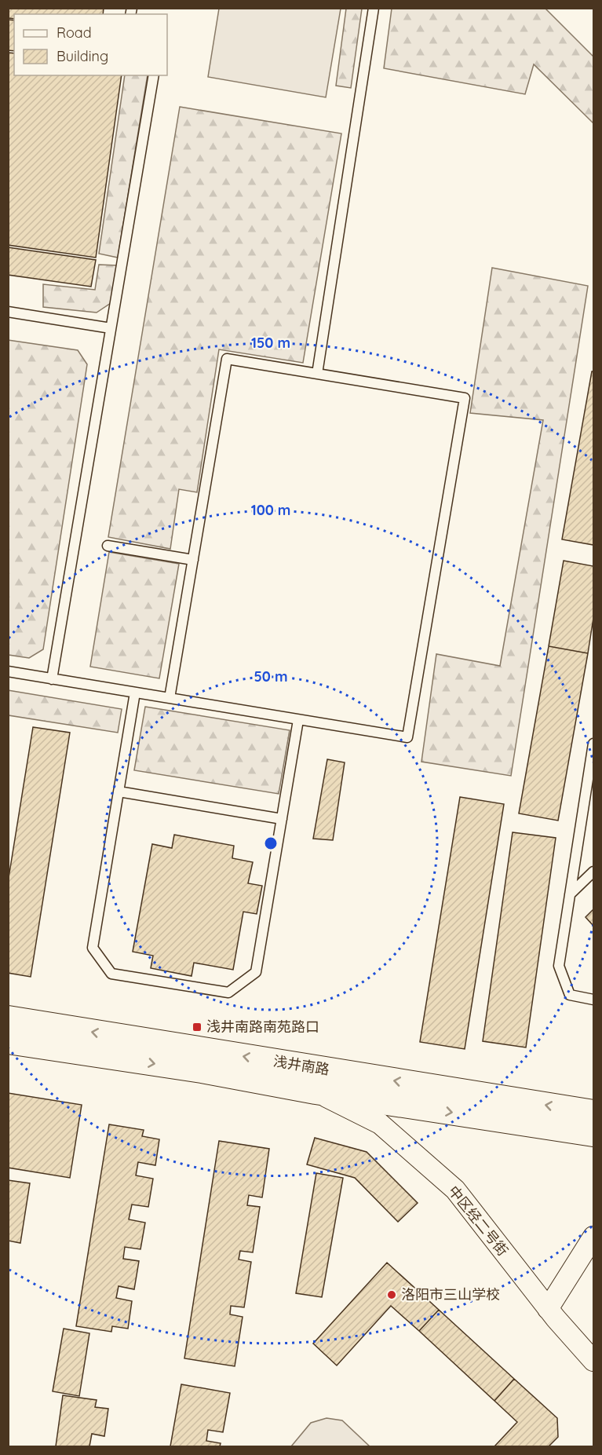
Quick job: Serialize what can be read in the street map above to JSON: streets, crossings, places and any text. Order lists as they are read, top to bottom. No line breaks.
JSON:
{"streets":{"street":["浅井南路","中区经二号街"]},"crossings":[["浅井南路","中区经二号街"]],"places":{"transit":["浅井南路南苑路口"],"other":["洛阳市三山学校"]},"legend":["Road","Building"],"rings":["150 m","100 m","50 m"]}
